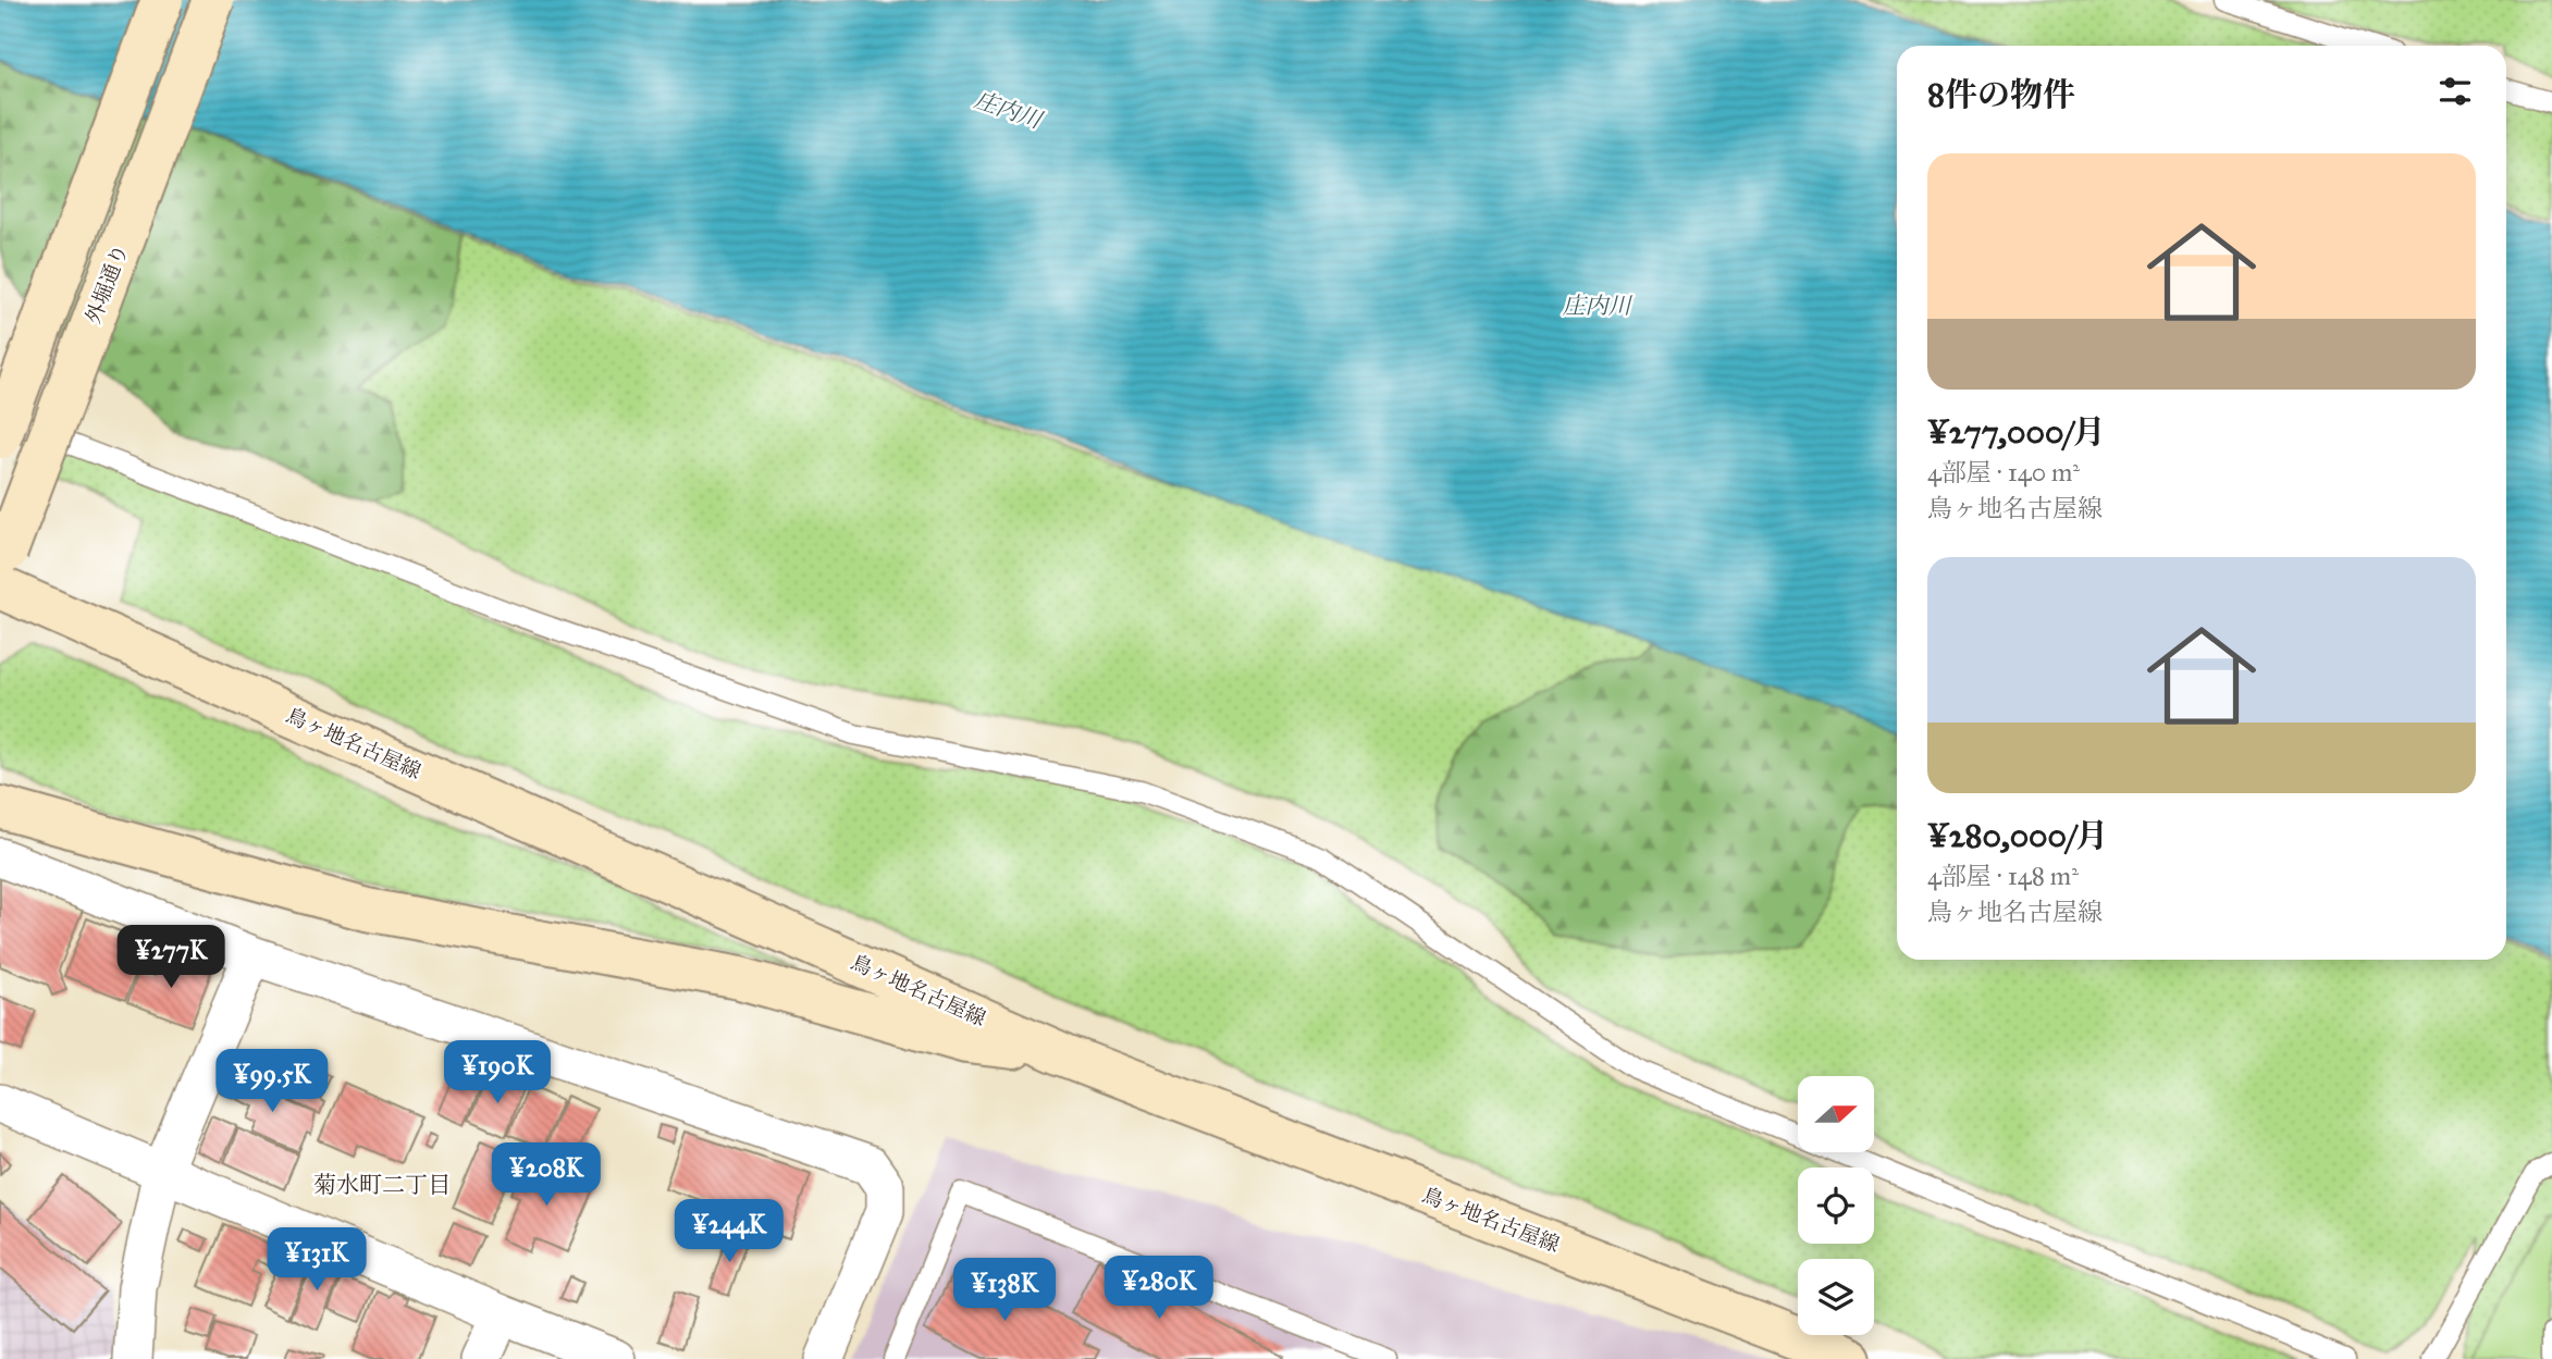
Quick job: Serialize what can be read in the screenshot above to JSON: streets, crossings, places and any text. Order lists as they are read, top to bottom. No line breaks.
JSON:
{"streets":{"main road":["外堀通り","鳥ヶ地名古屋線"]},"crossings":[["外堀通り","鳥ヶ地名古屋線"]],"districts":["菊水町二丁目"],"water":["庄内川"],"north":"right","page":{"heading":"8件の物件","list":[{"name":"¥277,000/月","note":"4部屋 · 140 m² · 鳥ヶ地名古屋線"},{"name":"¥280,000/月","note":"4部屋 · 148 m² · 鳥ヶ地名古屋線"}],"price":["¥277K","¥190K","¥99.5K","¥208K","¥244K","¥131K","¥280K","¥138K"]}}
